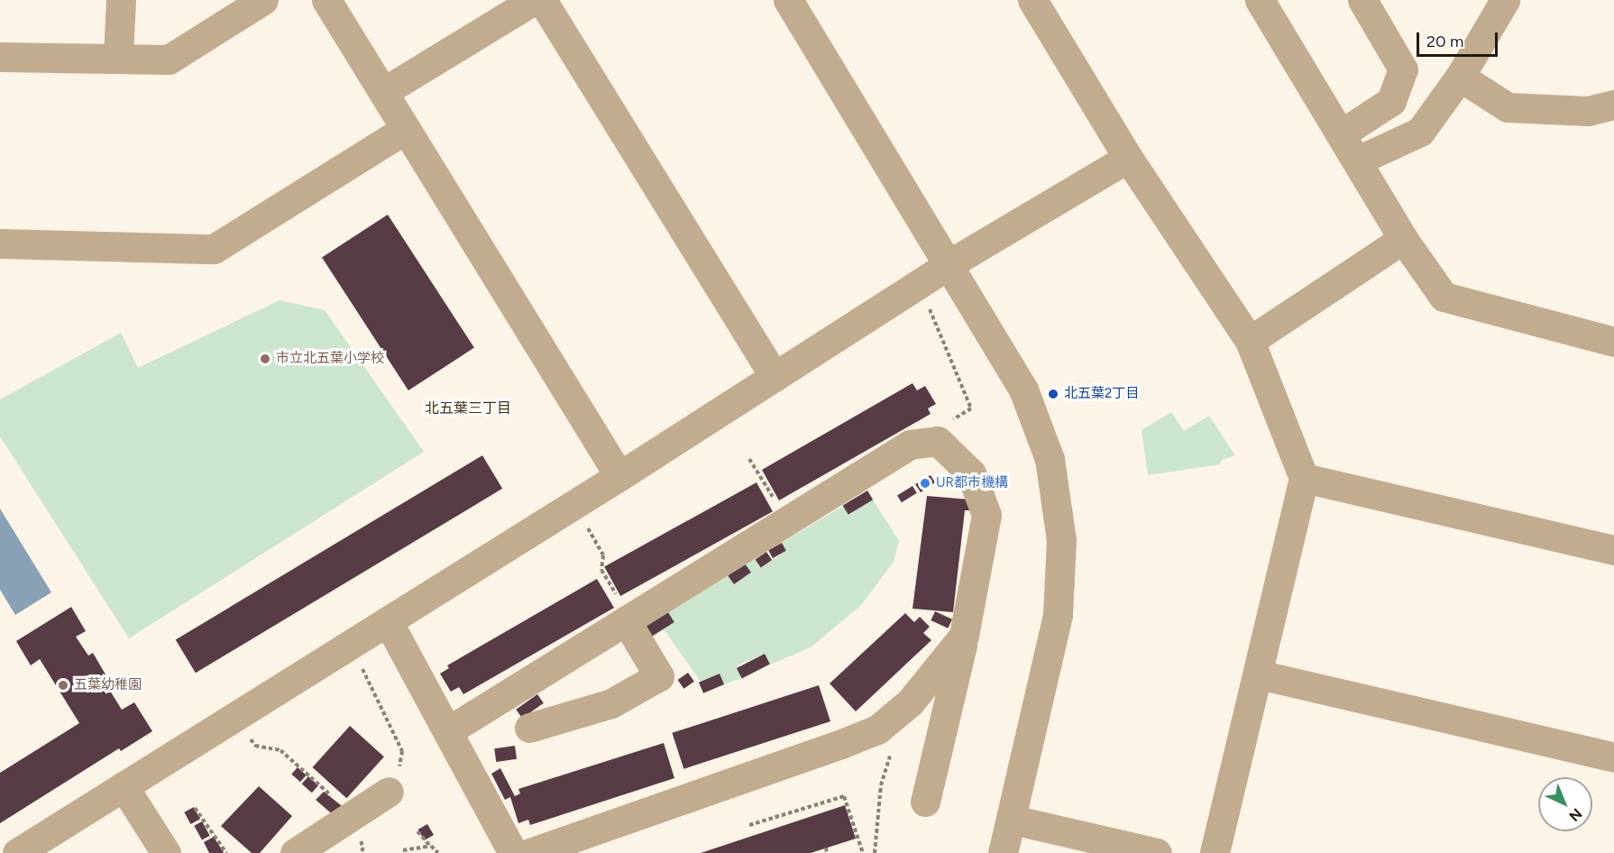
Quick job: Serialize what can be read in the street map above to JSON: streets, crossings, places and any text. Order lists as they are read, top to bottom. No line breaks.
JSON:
{"districts":["北五葉三丁目"],"places":["市立北五葉小学校","北五葉2丁目","UR都市機構","五葉幼稚園"],"scale_bar":"20 m","north":"bottom right"}
